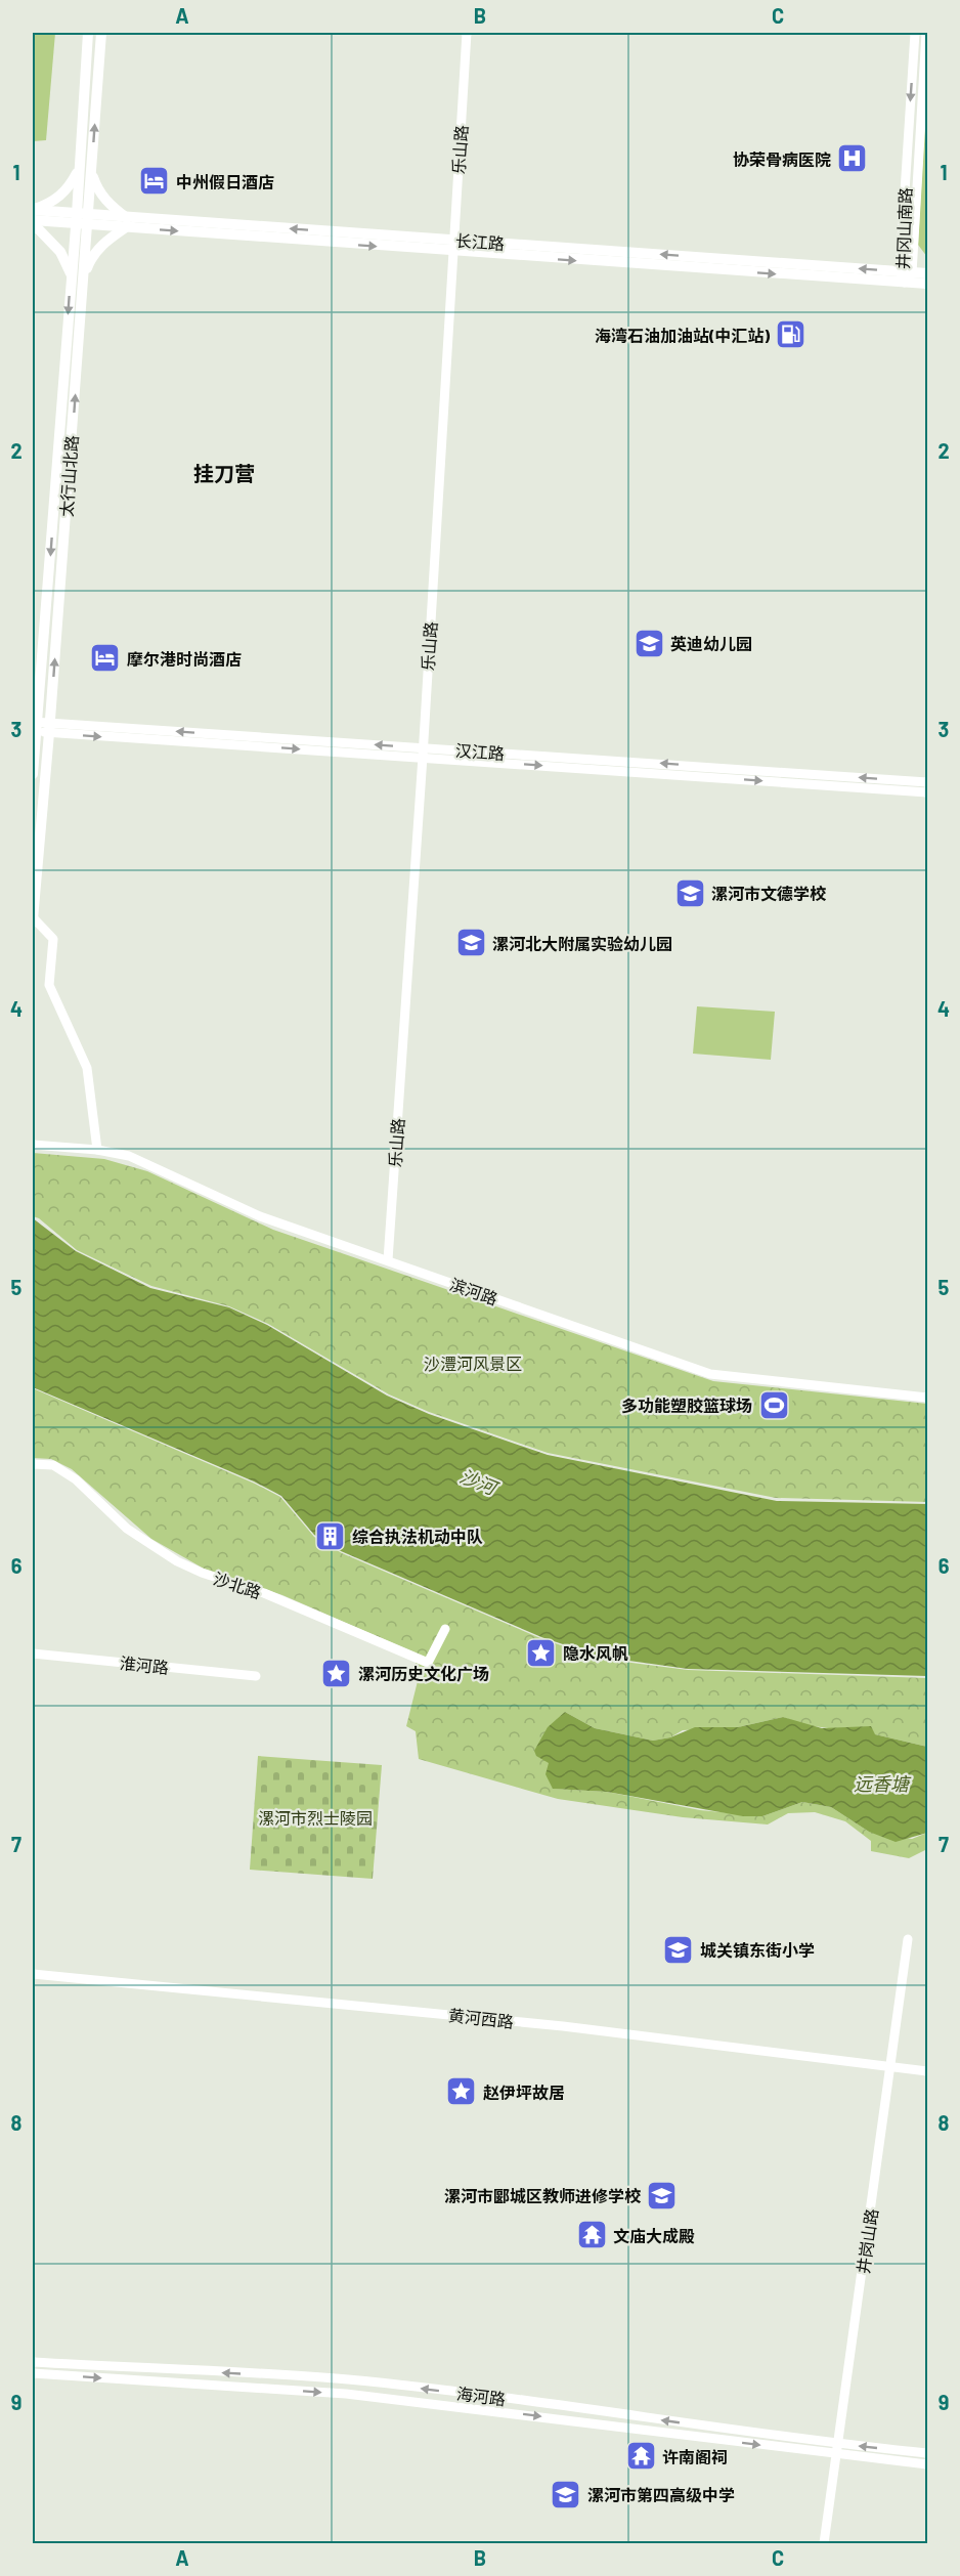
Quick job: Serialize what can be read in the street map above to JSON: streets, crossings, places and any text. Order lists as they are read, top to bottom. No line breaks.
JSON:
{"streets":{"main road":["长江路","太行山北路"],"street":["乐山路","井冈山南路","汉江路","滨河路","沙北路","淮河路","黄河西路","井岗山路","海河路"]},"crossings":[["乐山路","长江路"],["乐山路","汉江路"],["乐山路","滨河路"],["井冈山南路","长江路"],["长江路","太行山北路"],["太行山北路","汉江路"],["黄河西路","井岗山路"],["井岗山路","海河路"]],"districts":["挂刀营"],"water":["沙河","远香塘"],"parks":["沙澧河风景区","漯河市烈士陵园"],"places":{"hospital":["协荣骨病医院"],"hotel":["中州假日酒店","摩尔港时尚酒店"],"fuel station":["海湾石油加油站(中汇站)"],"school or university":["英迪幼儿园","漯河市文德学校","漯河北大附属实验幼儿园","城关镇东街小学","漯河市郾城区教师进修学校","漯河市第四高级中学"],"sports":["多功能塑胶篮球场"],"building":["综合执法机动中队"],"place":["隐水风帆","漯河历史文化广场","赵伊坪故居"],"temple":["文庙大成殿","许南阁祠"]},"grid":{"columns":["A","B","C"],"rows":["1","2","3","4","5","6","7","8","9"]}}
